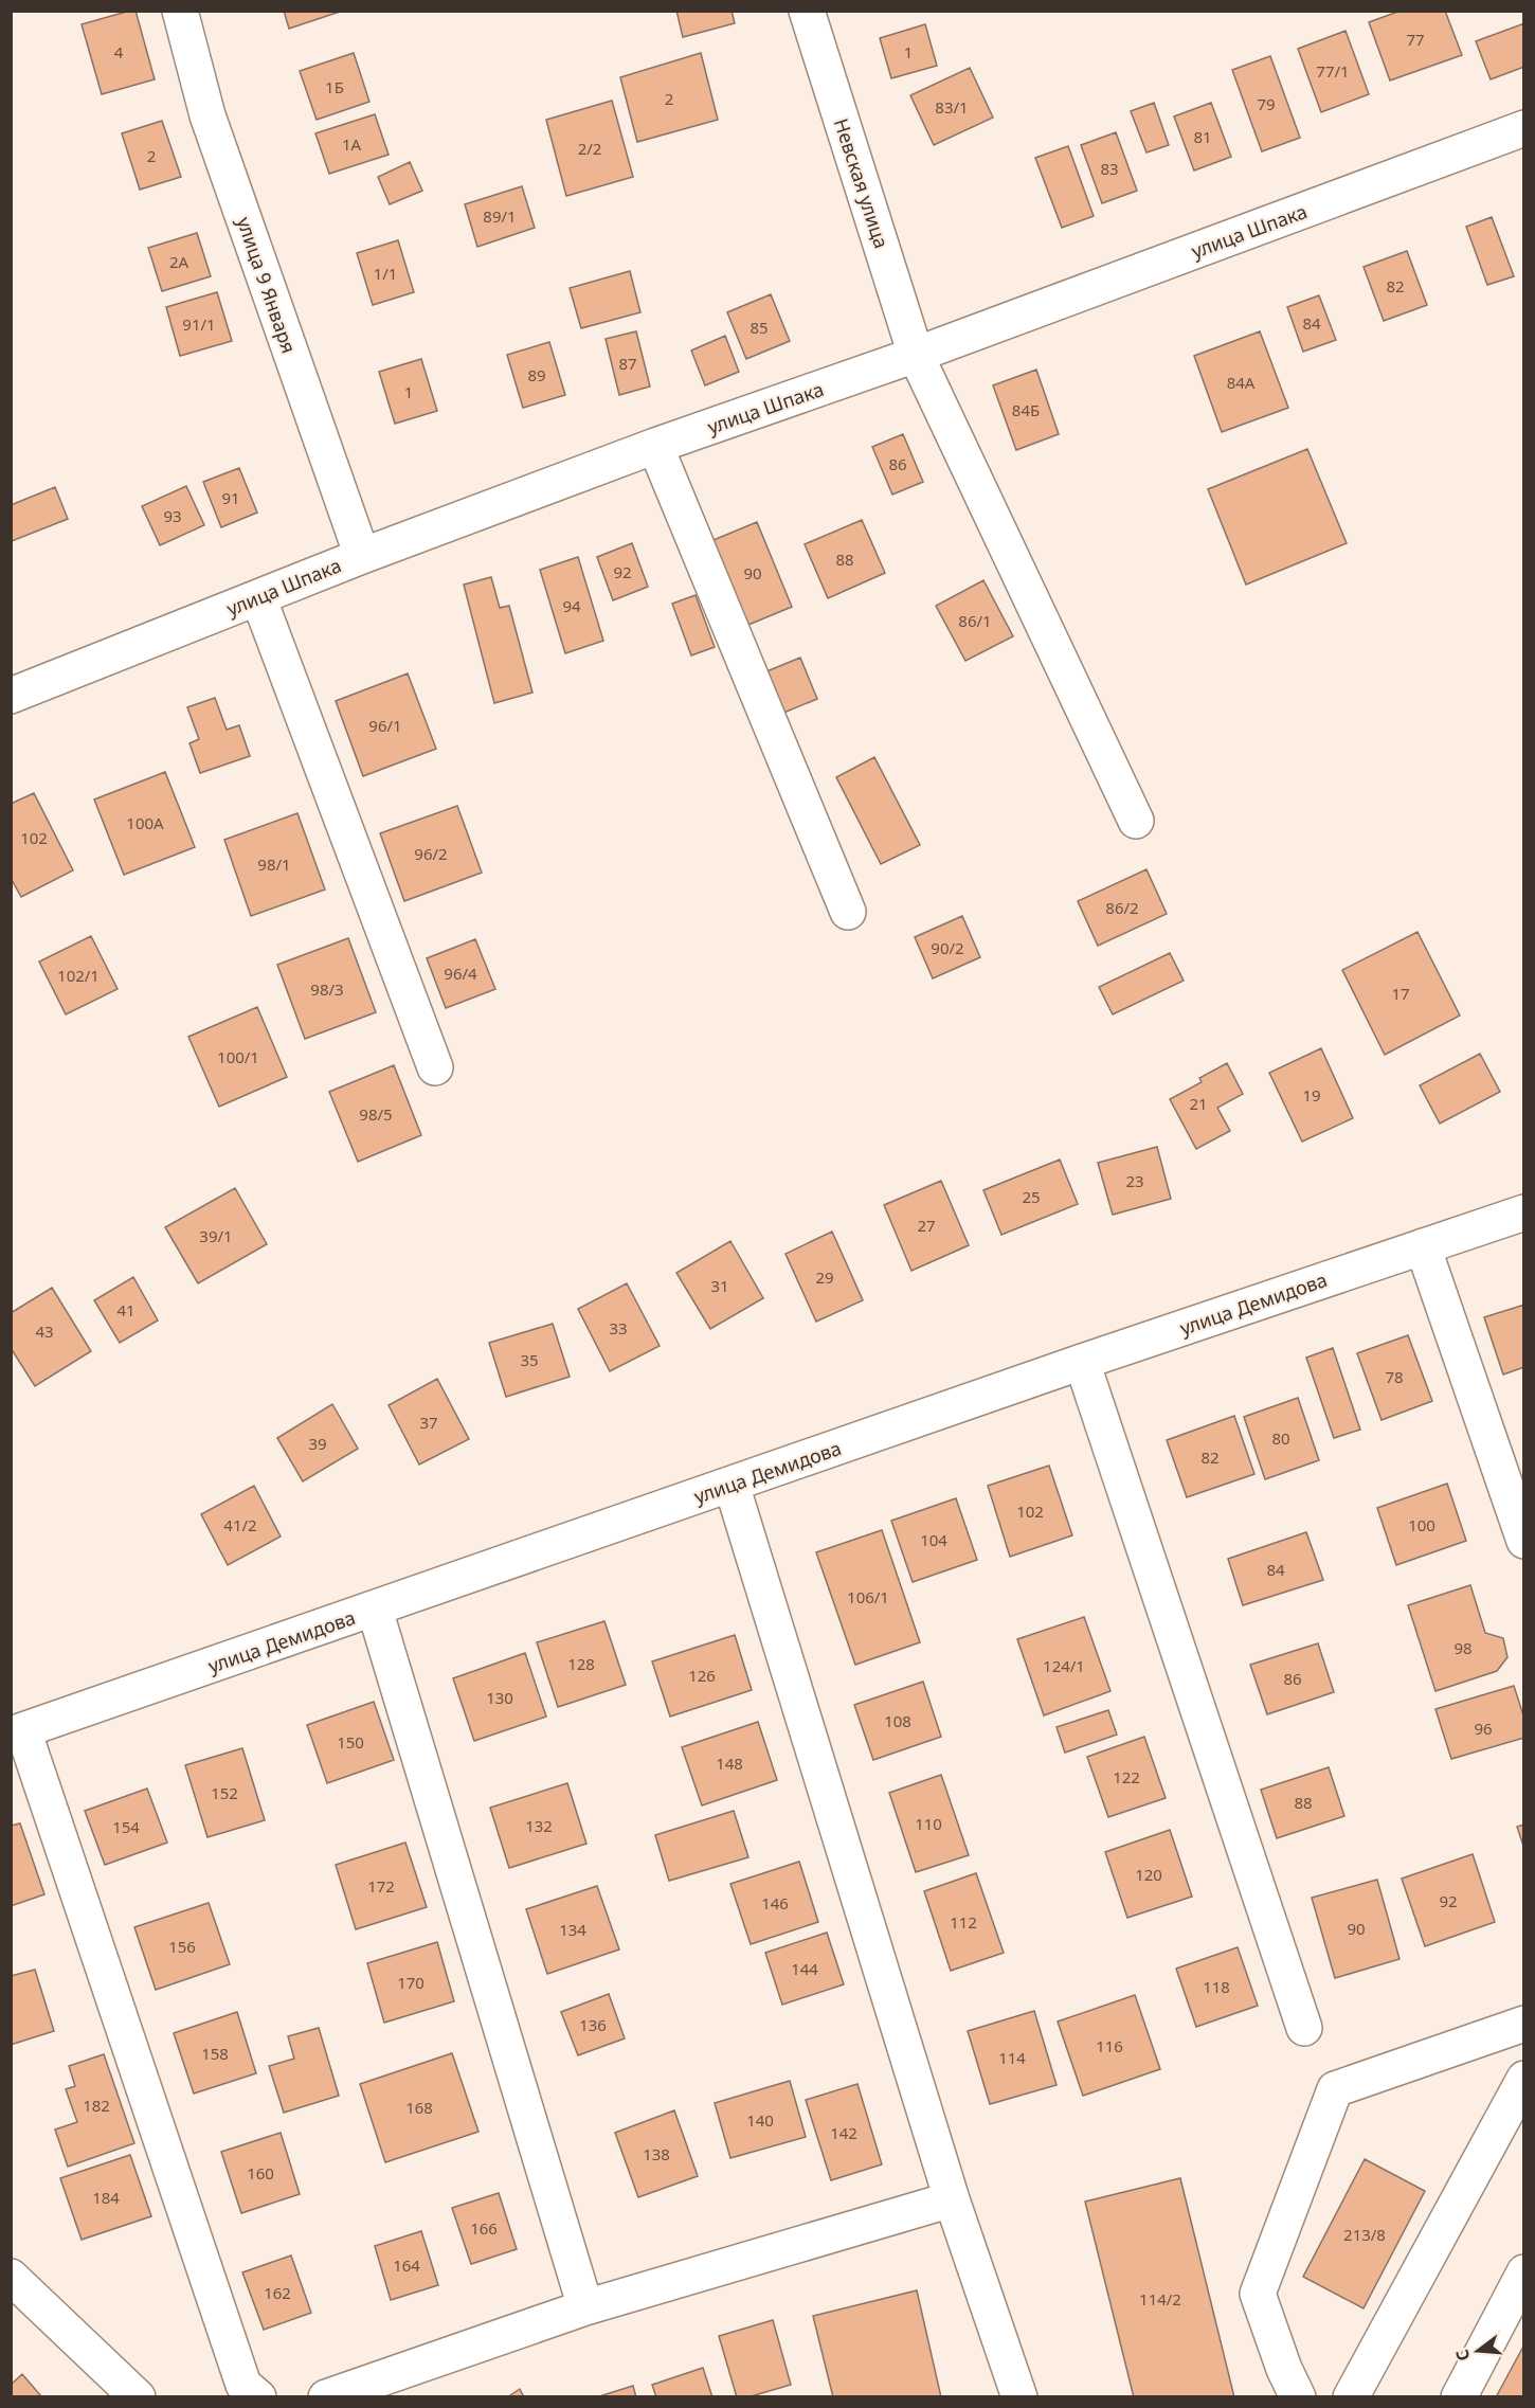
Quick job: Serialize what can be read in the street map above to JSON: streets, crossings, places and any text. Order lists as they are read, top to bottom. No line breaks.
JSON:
{"streets":{"street":["Невская улица","улица Шпака","улица 9 Января","улица Демидова"]},"crossings":[["Невская улица","улица Шпака"],["улица Шпака","улица 9 Января"]],"house_numbers":["77","4","1","77/1","1Б","2","79","83/1","81","1А","2/2","2","83","89/1","2А","1/1","82","84","91/1","85","87","89","84А","1","84Б","86","91","93","88","92","90","94","86/1","96/1","100А","102","96/2","98/1","86/2","90/2","96/4","102/1","98/3","17","100/1","19","21","98/5","23","25","27","39/1","29","31","41","33","43","35","78","37","80","39","82","102","41/2","100","104","84","106/1","98","128","124/1","126","86","130","108","96","150","148","122","152","88","110","132","154","120","172","92","146","112","90","134","156","144","170","118","136","116","158","114","182","168","140","142","138","160","184","166","213/8","164","162","114/2"],"north":"left"}
